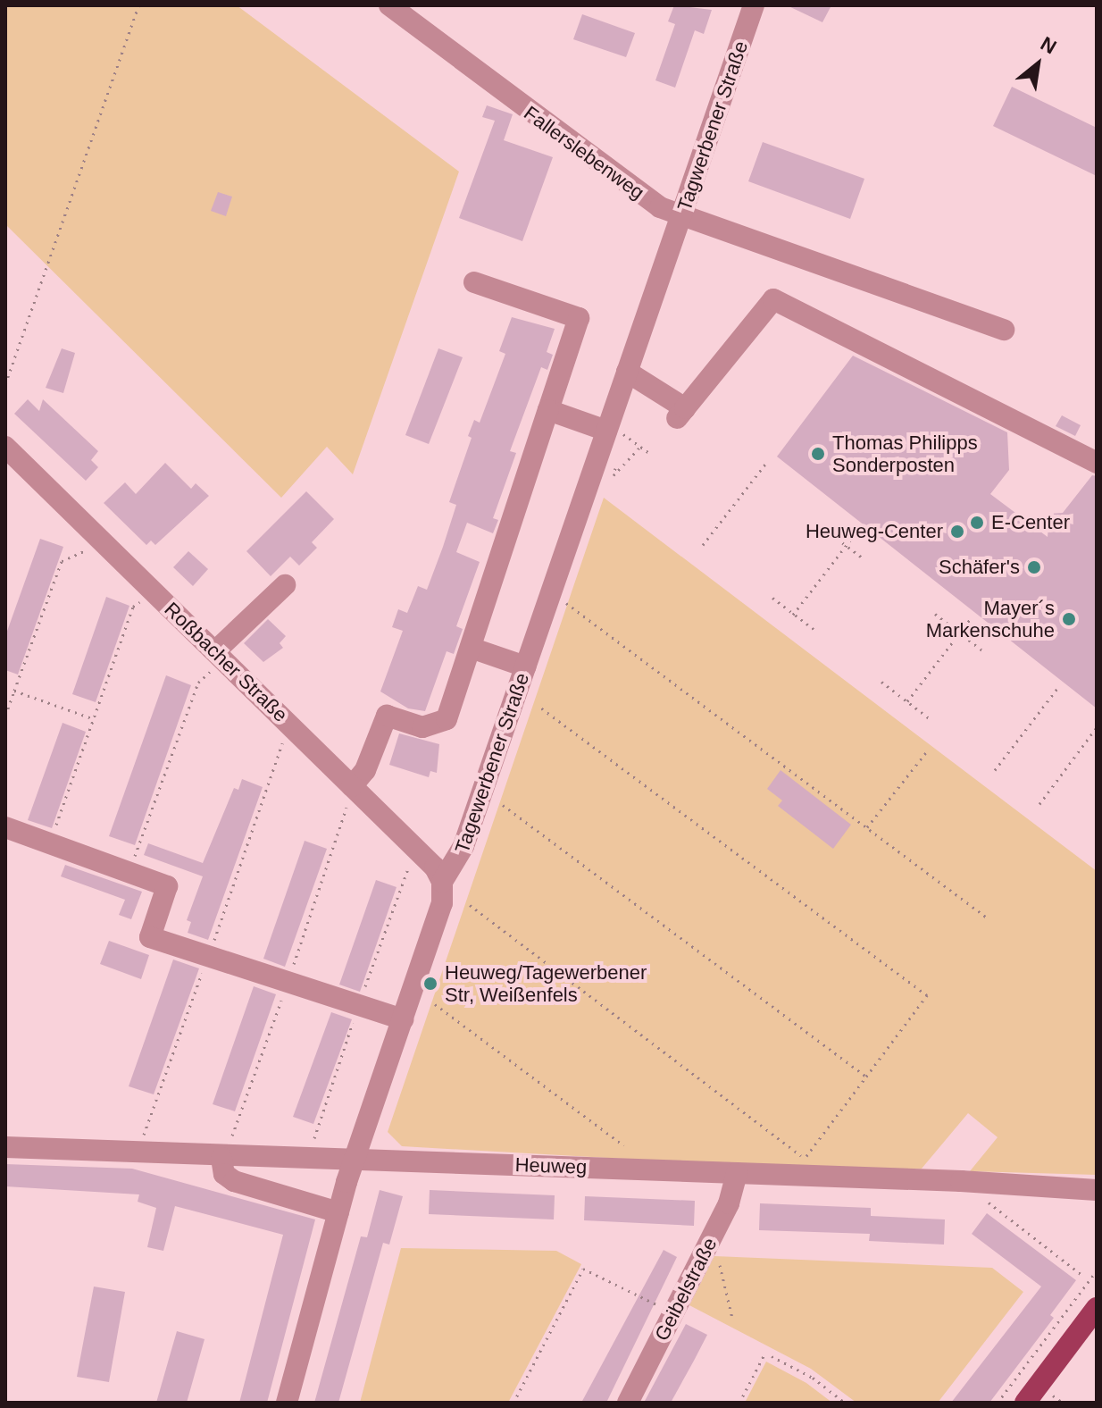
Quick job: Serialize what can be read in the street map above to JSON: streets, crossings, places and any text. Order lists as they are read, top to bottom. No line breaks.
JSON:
{"streets":{"street":["Tagwerbener Straße","Fallerslebenweg","Roßbacher Straße","Tagewerbener Straße","Heuweg","Geibelstraße"]},"crossings":[["Tagwerbener Straße","Fallerslebenweg"],["Tagwerbener Straße","Tagewerbener Straße"],["Roßbacher Straße","Tagewerbener Straße"],["Tagewerbener Straße","Heuweg"],["Heuweg","Geibelstraße"]],"places":["Thomas Philipps Sonderposten","E-Center","Heuweg-Center","Schäfer's","Mayer´s Markenschuhe","Heuweg/Tagewerbener Str, Weißenfels"],"north":"top right"}
